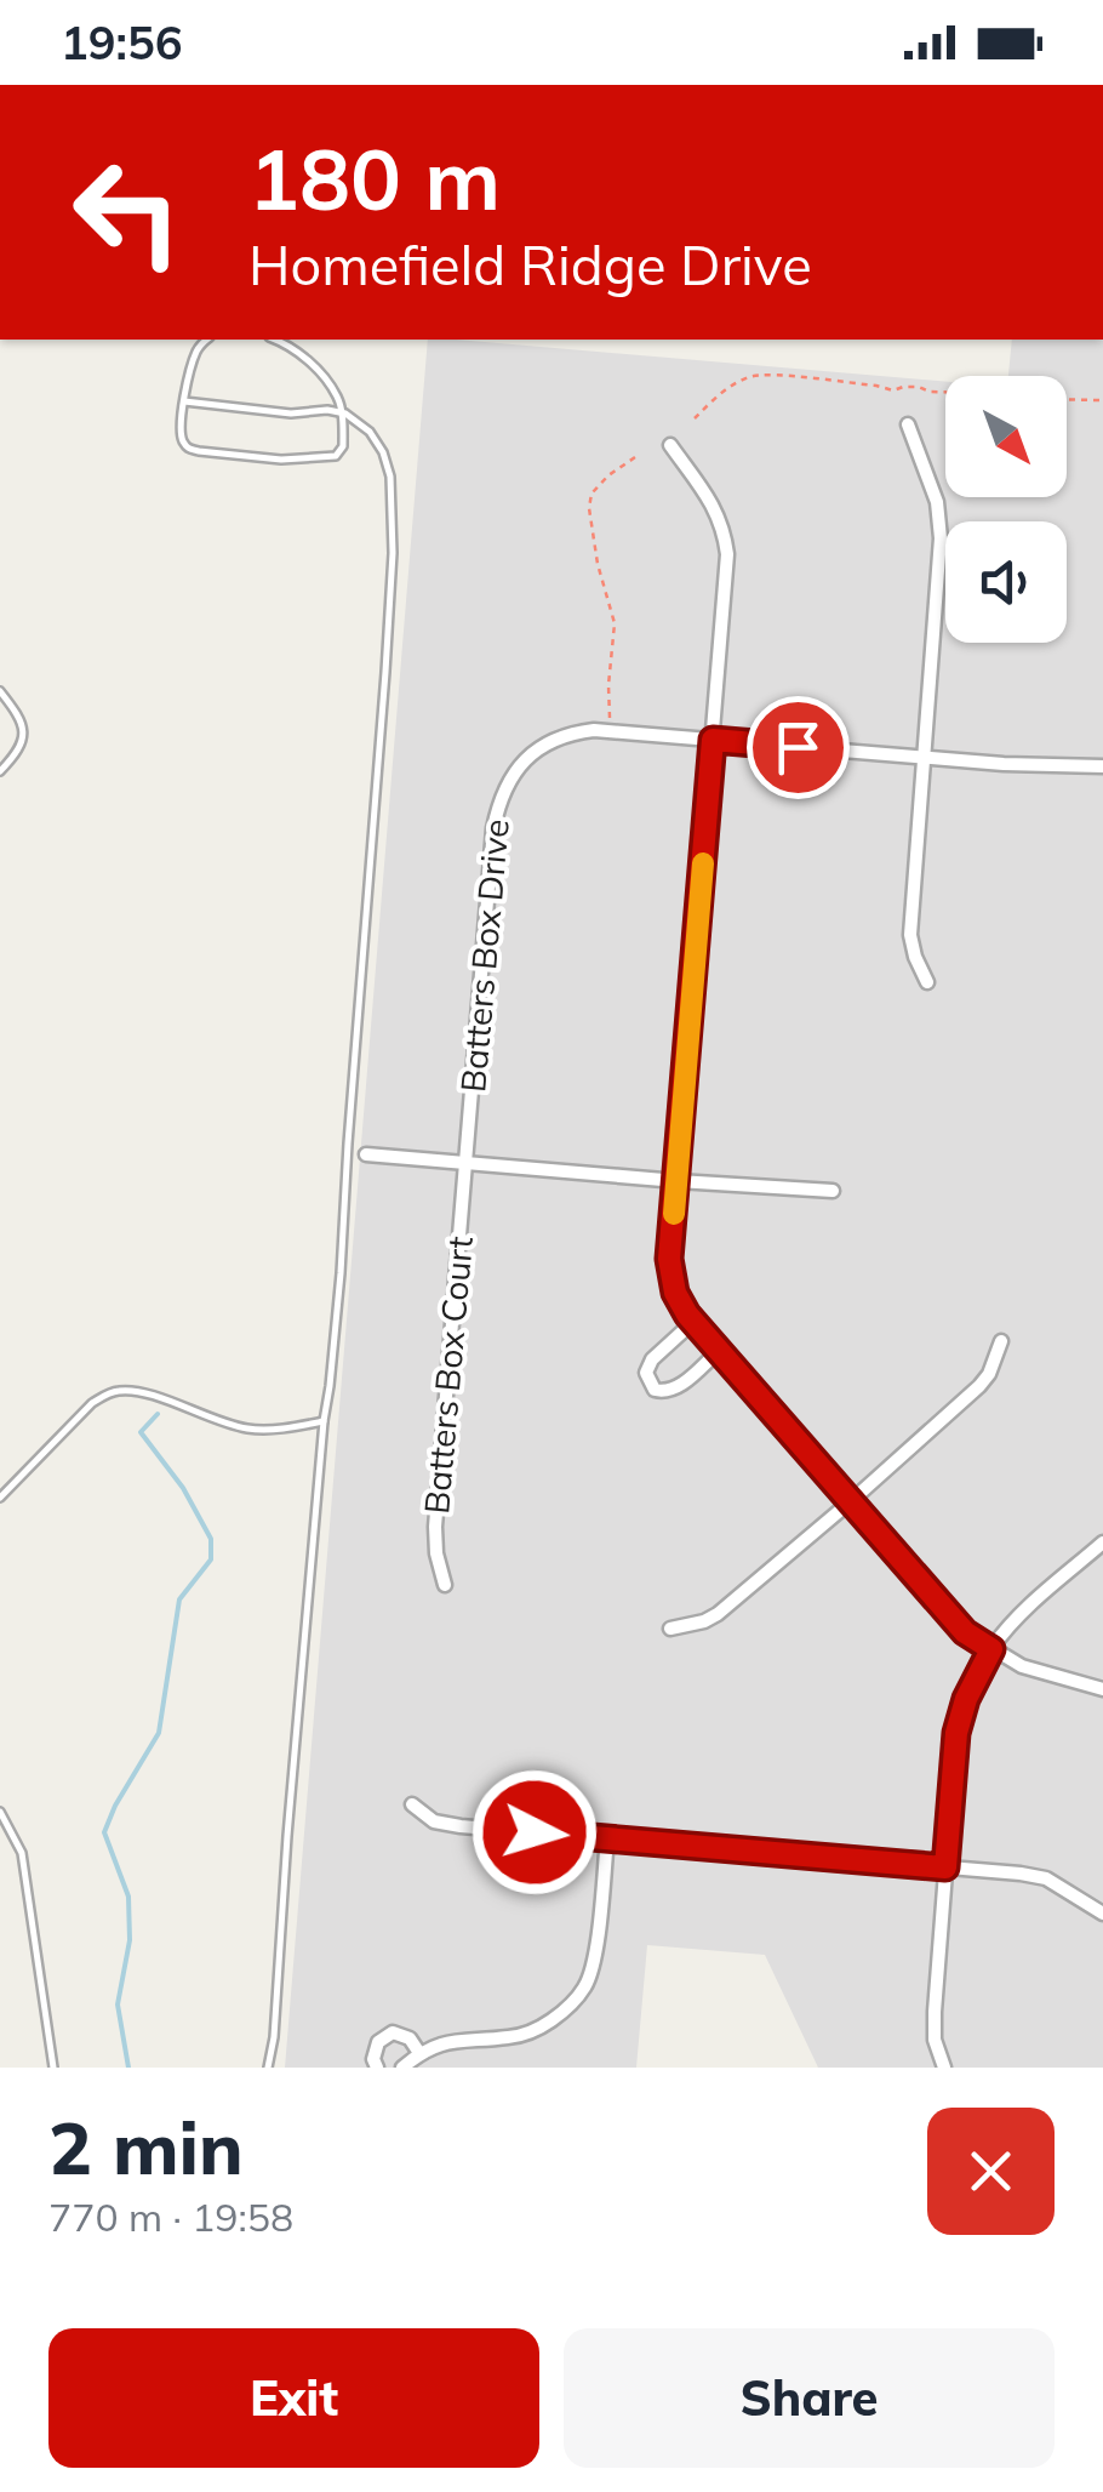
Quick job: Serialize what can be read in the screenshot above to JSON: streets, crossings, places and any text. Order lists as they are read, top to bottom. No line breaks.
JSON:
{"streets":{"street":["Batters Box Drive","Batters Box Court"]},"crossings":[["Batters Box Drive","Batters Box Court"]],"north":"bottom right","page":{"status":"19:56","turn":["180 m","Homefield Ridge Drive"],"heading":["2 min","770 m · 19:58"],"buttons":["Exit","Share"]}}
